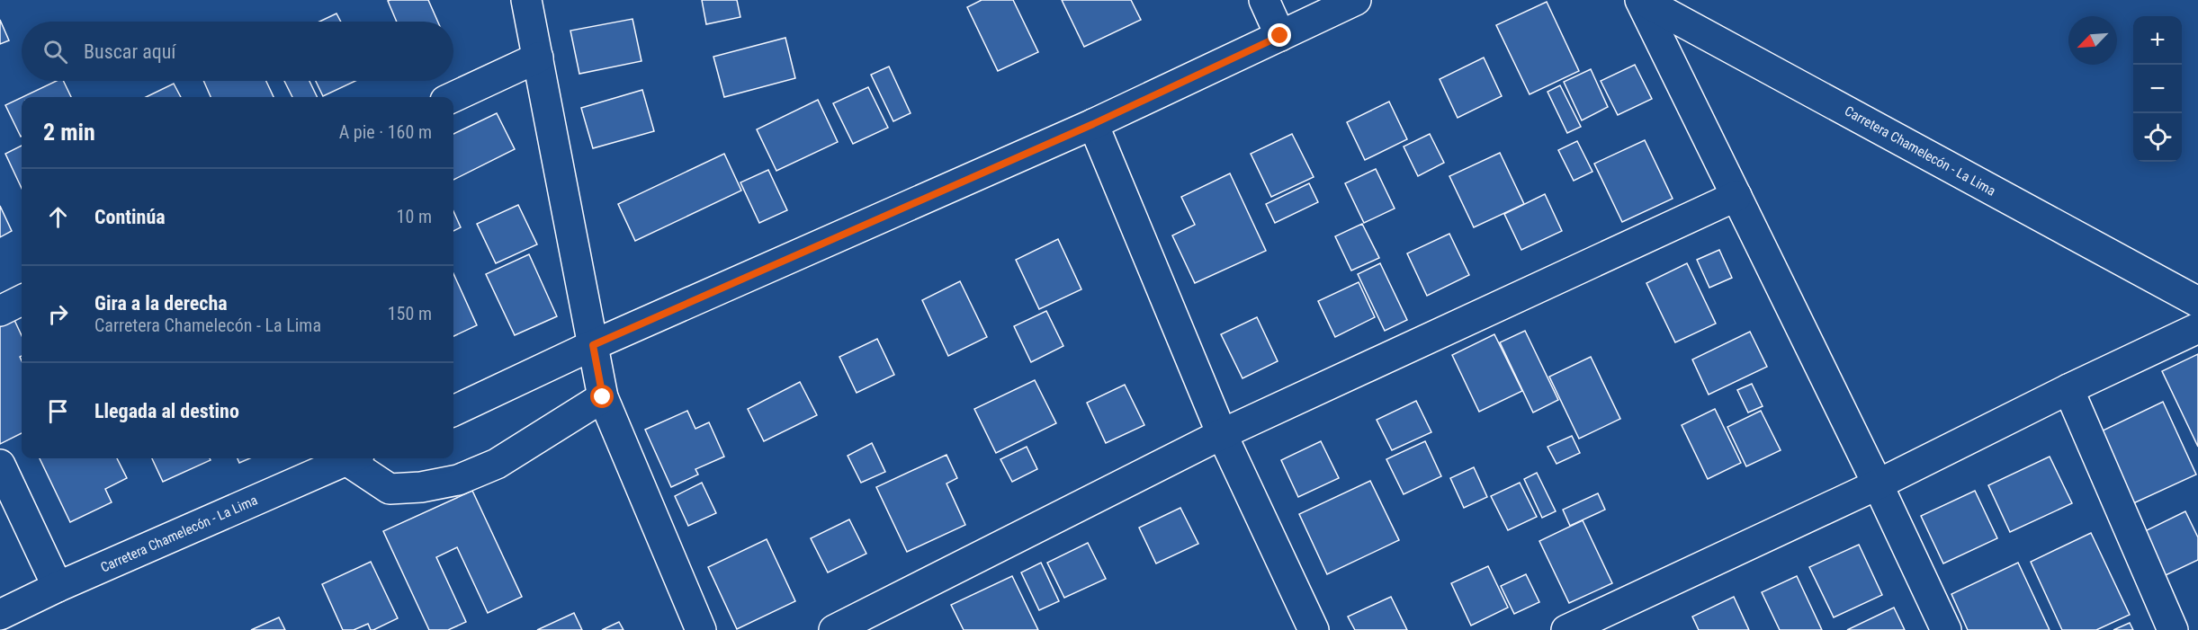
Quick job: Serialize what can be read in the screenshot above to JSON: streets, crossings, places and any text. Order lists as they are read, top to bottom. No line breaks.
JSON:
{"streets":{"street":["Carretera Chamelecón - La Lima"]},"north":"bottom left","page":{"map_buttons":["+","−"],"search":"Buscar aquí","heading":["2 min","A pie · 160 m"],"list":[["Continúa","10 m"],["Gira a la derecha","Carretera Chamelecón - La Lima","150 m"],"Llegada al destino"]}}
